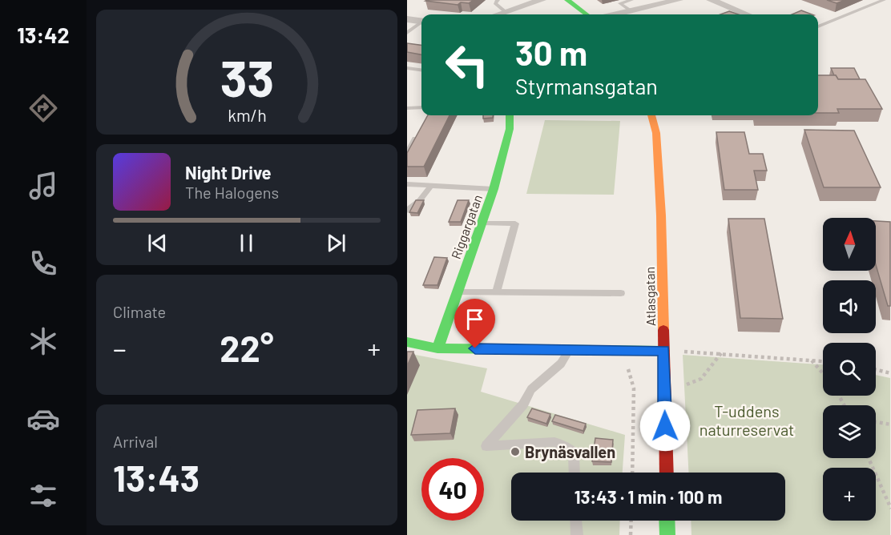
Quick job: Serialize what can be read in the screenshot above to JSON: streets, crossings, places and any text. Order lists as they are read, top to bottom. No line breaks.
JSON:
{"streets":{"street":["Riggargatan","Atlasgatan"]},"parks":["T-uddens naturreservat"],"places":["Brynäsvallen"],"north":"top","page":{"tabs":"13:42","turn":["30 m","Styrmansgatan"],"song":["Night Drive","The Halogens"],"map_buttons":"+","tile":["Climate",["Arrival","13:43"]],"heat":["−","22°","+"],"limit":"40","trip":"13:43 · 1 min · 100 m","gauge":["33","km/h"]}}
